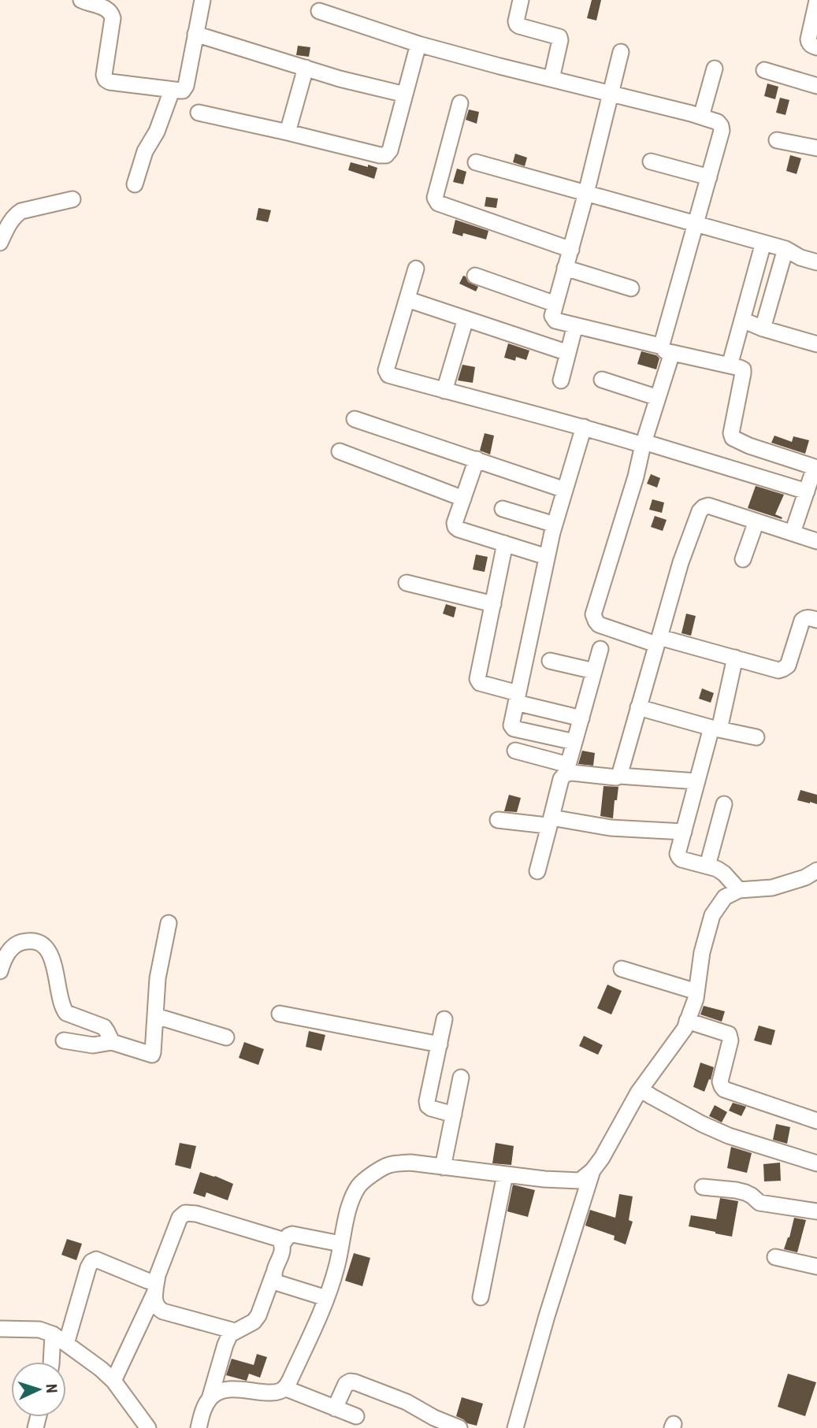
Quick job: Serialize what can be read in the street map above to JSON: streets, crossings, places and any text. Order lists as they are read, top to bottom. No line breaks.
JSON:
{"north":"right"}
